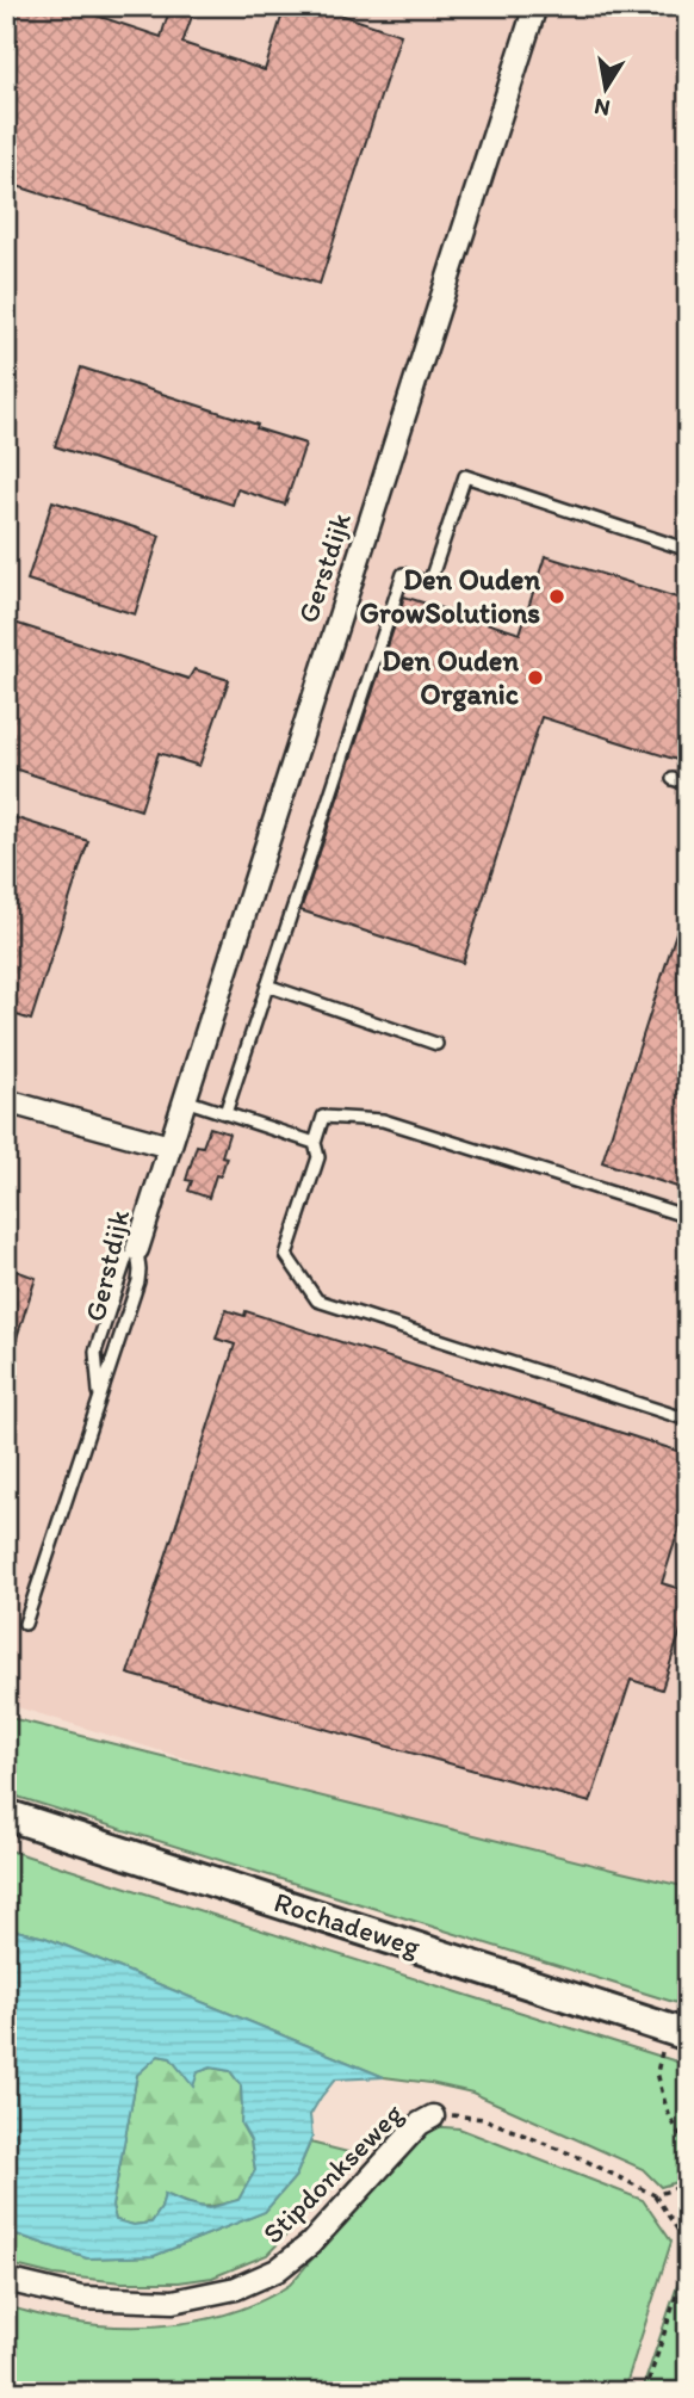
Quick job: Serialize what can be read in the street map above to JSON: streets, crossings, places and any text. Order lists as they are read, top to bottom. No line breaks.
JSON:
{"streets":{"main road":["Rochadeweg"],"street":["Gerstdijk","Stipdonkseweg"]},"places":["Den Ouden GrowSolutions","Den Ouden Organic"],"north":"bottom"}
